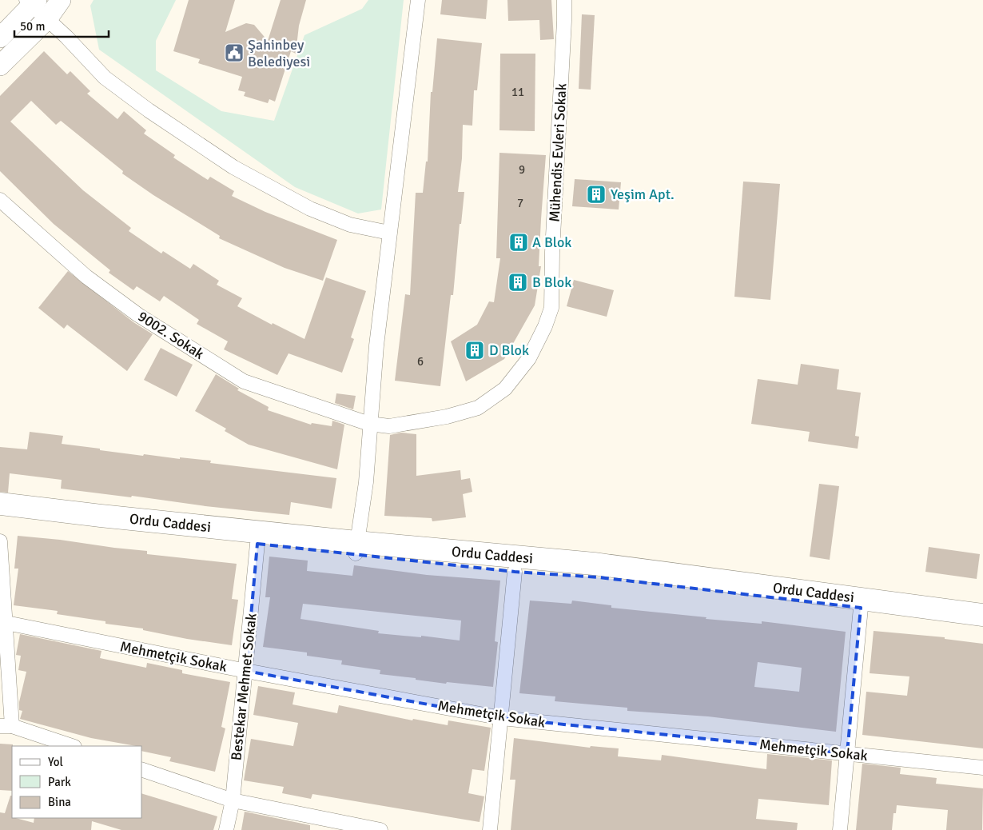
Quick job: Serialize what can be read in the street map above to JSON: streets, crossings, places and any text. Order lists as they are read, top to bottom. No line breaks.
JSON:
{"streets":{"main road":["Ordu Caddesi"],"street":["Mühendis Evleri Sokak","9002. Sokak","Mehmetçik Sokak","Bestekar Mehmet Sokak"]},"crossings":[["Mühendis Evleri Sokak","9002. Sokak"],["Ordu Caddesi","Bestekar Mehmet Sokak"],["Mehmetçik Sokak","Bestekar Mehmet Sokak"]],"places":{"public building":["Şahinbey Belediyesi"],"building":["Yeşim Apt.","A Blok","B Blok","D Blok"]},"house_numbers":["11","9","7","6"],"legend":["Yol","Park","Bina"],"scale_bar":"50 m"}
